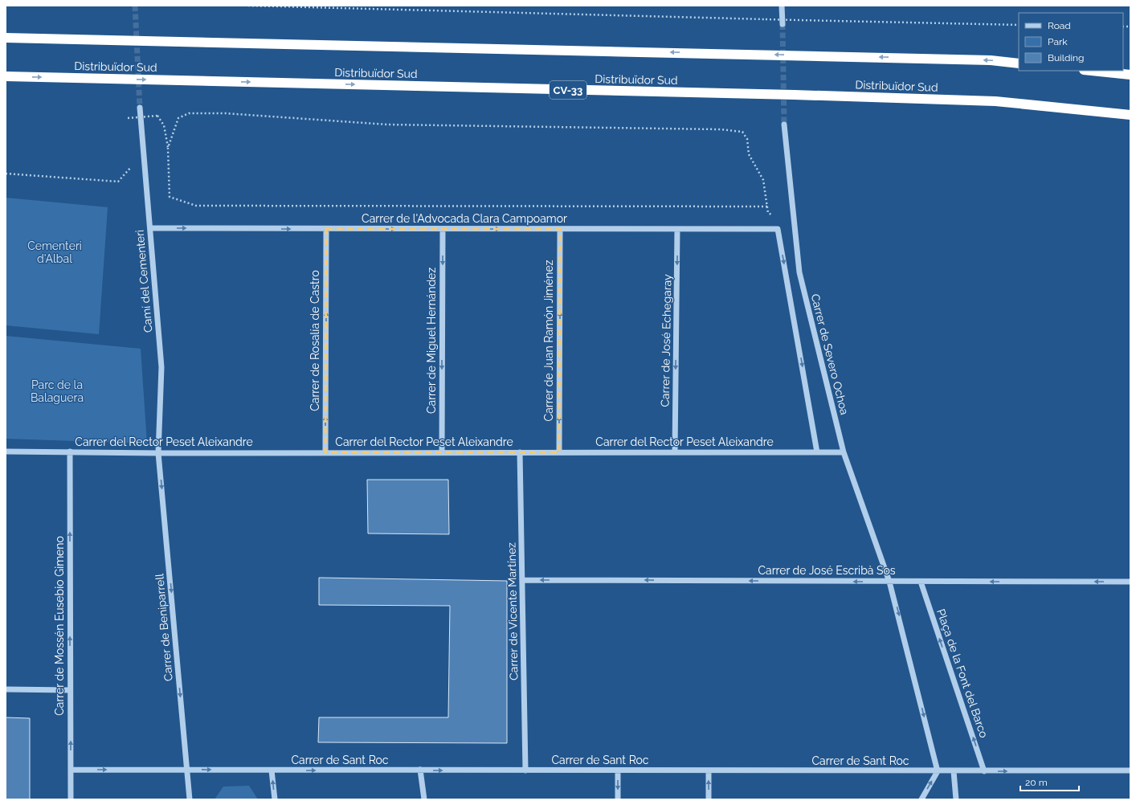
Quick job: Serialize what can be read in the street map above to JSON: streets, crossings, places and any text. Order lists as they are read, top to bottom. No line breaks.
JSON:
{"streets":{"highway":["Distribuïdor Sud","CV-33"],"street":["Carrer de l'Advocada Clara Campoamor","Camí del Cementeri","Carrer de Rosalía de Castro","Carrer de Miguel Hernández","Carrer de Juan Ramón Jiménez","Carrer de José Echegaray","Carrer de Severo Ochoa","Carrer del Rector Peset Aleixandre","Carrer de José Escribà Sos","Carrer de Vicente Martínez","Carrer de Mossén Eusebio Gimeno","Carrer de Beniparrell","Plaça de la Font del Barco","Carrer de Sant Roc"]},"crossings":[["Carrer de l'Advocada Clara Campoamor","Camí del Cementeri"],["Carrer de l'Advocada Clara Campoamor","Carrer de Rosalía de Castro"],["Carrer de l'Advocada Clara Campoamor","Carrer de Miguel Hernández"],["Carrer de l'Advocada Clara Campoamor","Carrer de Juan Ramón Jiménez"],["Carrer de l'Advocada Clara Campoamor","Carrer de José Echegaray"],["Carrer de l'Advocada Clara Campoamor","Carrer del Rector Peset Aleixandre"],["Camí del Cementeri","Carrer del Rector Peset Aleixandre"],["Camí del Cementeri","Carrer de Beniparrell"],["Carrer de Rosalía de Castro","Carrer del Rector Peset Aleixandre"],["Carrer de Miguel Hernández","Carrer del Rector Peset Aleixandre"],["Carrer de Juan Ramón Jiménez","Carrer del Rector Peset Aleixandre"],["Carrer de José Echegaray","Carrer del Rector Peset Aleixandre"],["Carrer de Severo Ochoa","Carrer del Rector Peset Aleixandre"],["Carrer de Severo Ochoa","Carrer de José Escribà Sos"],["Carrer del Rector Peset Aleixandre","Carrer de Vicente Martínez"],["Carrer del Rector Peset Aleixandre","Carrer de Mossén Eusebio Gimeno"],["Carrer del Rector Peset Aleixandre","Carrer de Beniparrell"],["Carrer de José Escribà Sos","Carrer de Vicente Martínez"],["Carrer de José Escribà Sos","Plaça de la Font del Barco"],["Carrer de Vicente Martínez","Carrer de Sant Roc"],["Carrer de Mossén Eusebio Gimeno","Carrer de Sant Roc"],["Carrer de Beniparrell","Carrer de Sant Roc"],["Plaça de la Font del Barco","Carrer de Sant Roc"]],"one_way":["Carrer de l'Advocada Clara Campoamor","Carrer de Rosalía de Castro","Carrer de Miguel Hernández","Carrer de Juan Ramón Jiménez","Carrer de José Echegaray","Carrer de José Escribà Sos","Carrer de Mossén Eusebio Gimeno","Carrer de Beniparrell","Carrer de Sant Roc"],"parks":["Cementeri d'Albal","Parc de la Balaguera"],"legend":["Road","Park","Building"],"scale_bar":"20 m"}
